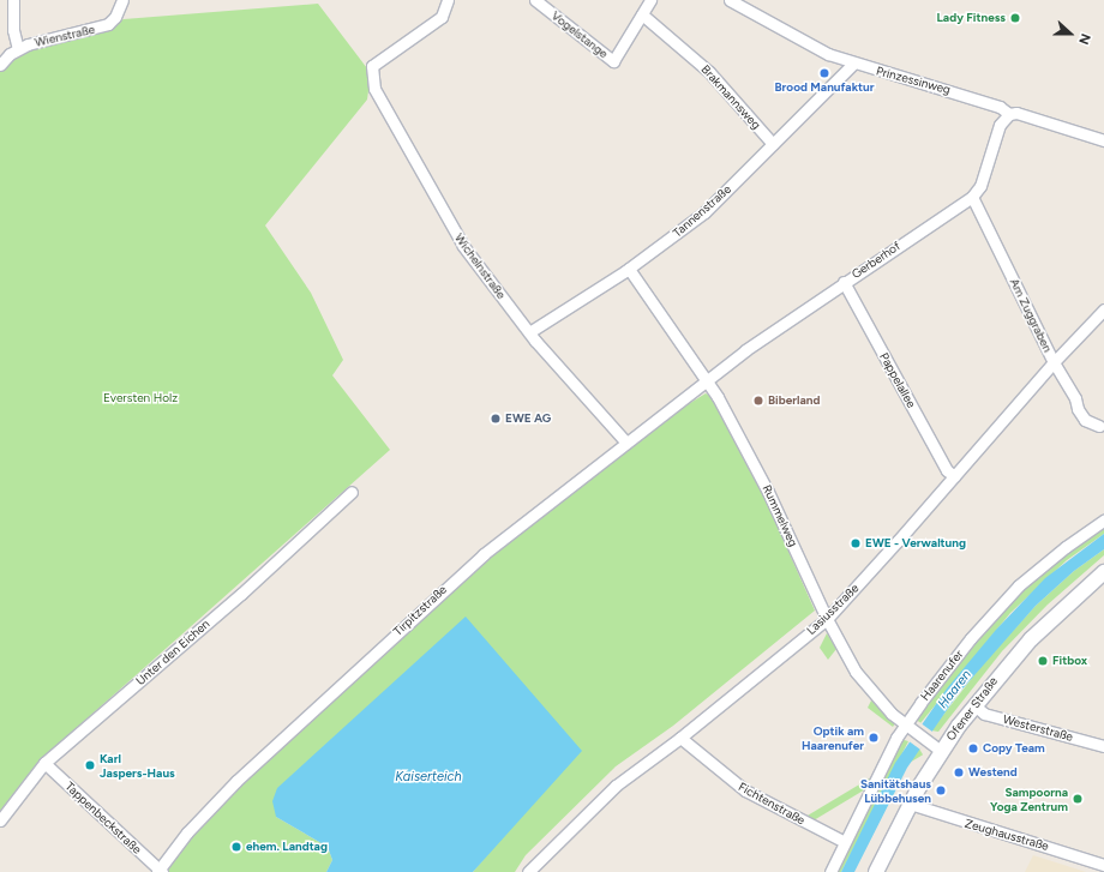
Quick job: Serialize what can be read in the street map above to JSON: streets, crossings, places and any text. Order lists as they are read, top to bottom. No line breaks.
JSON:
{"streets":{"main road":["Ofener Straße"],"street":["Vogelstange","Wienstraße","Prinzessinweg","Brakmannsweg","Tannenstraße","Gerberhof","Wichelnstraße","Am Zuggraben","Pappelallee","Rummelweg","Lasiusstraße","Tirpitzstraße","Unter den Eichen","Haarenufer","Westerstraße","Fichtenstraße","Tappenbeckstraße","Zeughausstraße"]},"crossings":[["Vogelstange","Brakmannsweg"],["Prinzessinweg","Tannenstraße"],["Prinzessinweg","Gerberhof"],["Brakmannsweg","Tannenstraße"],["Tannenstraße","Wichelnstraße"],["Tannenstraße","Rummelweg"],["Gerberhof","Am Zuggraben"],["Gerberhof","Pappelallee"],["Gerberhof","Rummelweg"],["Gerberhof","Tirpitzstraße"],["Wichelnstraße","Tirpitzstraße"],["Am Zuggraben","Lasiusstraße"],["Pappelallee","Lasiusstraße"],["Rummelweg","Lasiusstraße"],["Rummelweg","Tirpitzstraße"],["Rummelweg","Haarenufer"],["Rummelweg","Ofener Straße"],["Lasiusstraße","Fichtenstraße"],["Tirpitzstraße","Tappenbeckstraße"],["Unter den Eichen","Tappenbeckstraße"],["Haarenufer","Fichtenstraße"],["Ofener Straße","Westerstraße"],["Ofener Straße","Zeughausstraße"]],"water":["Haaren","Kaiserteich"],"parks":["Eversten Holz"],"places":["Lady Fitness","Brood Manufaktur","Biberland","EWE AG","EWE - Verwaltung","Fitbox","Optik am Haarenufer","Copy Team","Karl Jaspers-Haus","Westend","Sanitätshaus Lübbehusen","Sampoorna Yoga Zentrum","ehem. Landtag"],"north":"right"}
